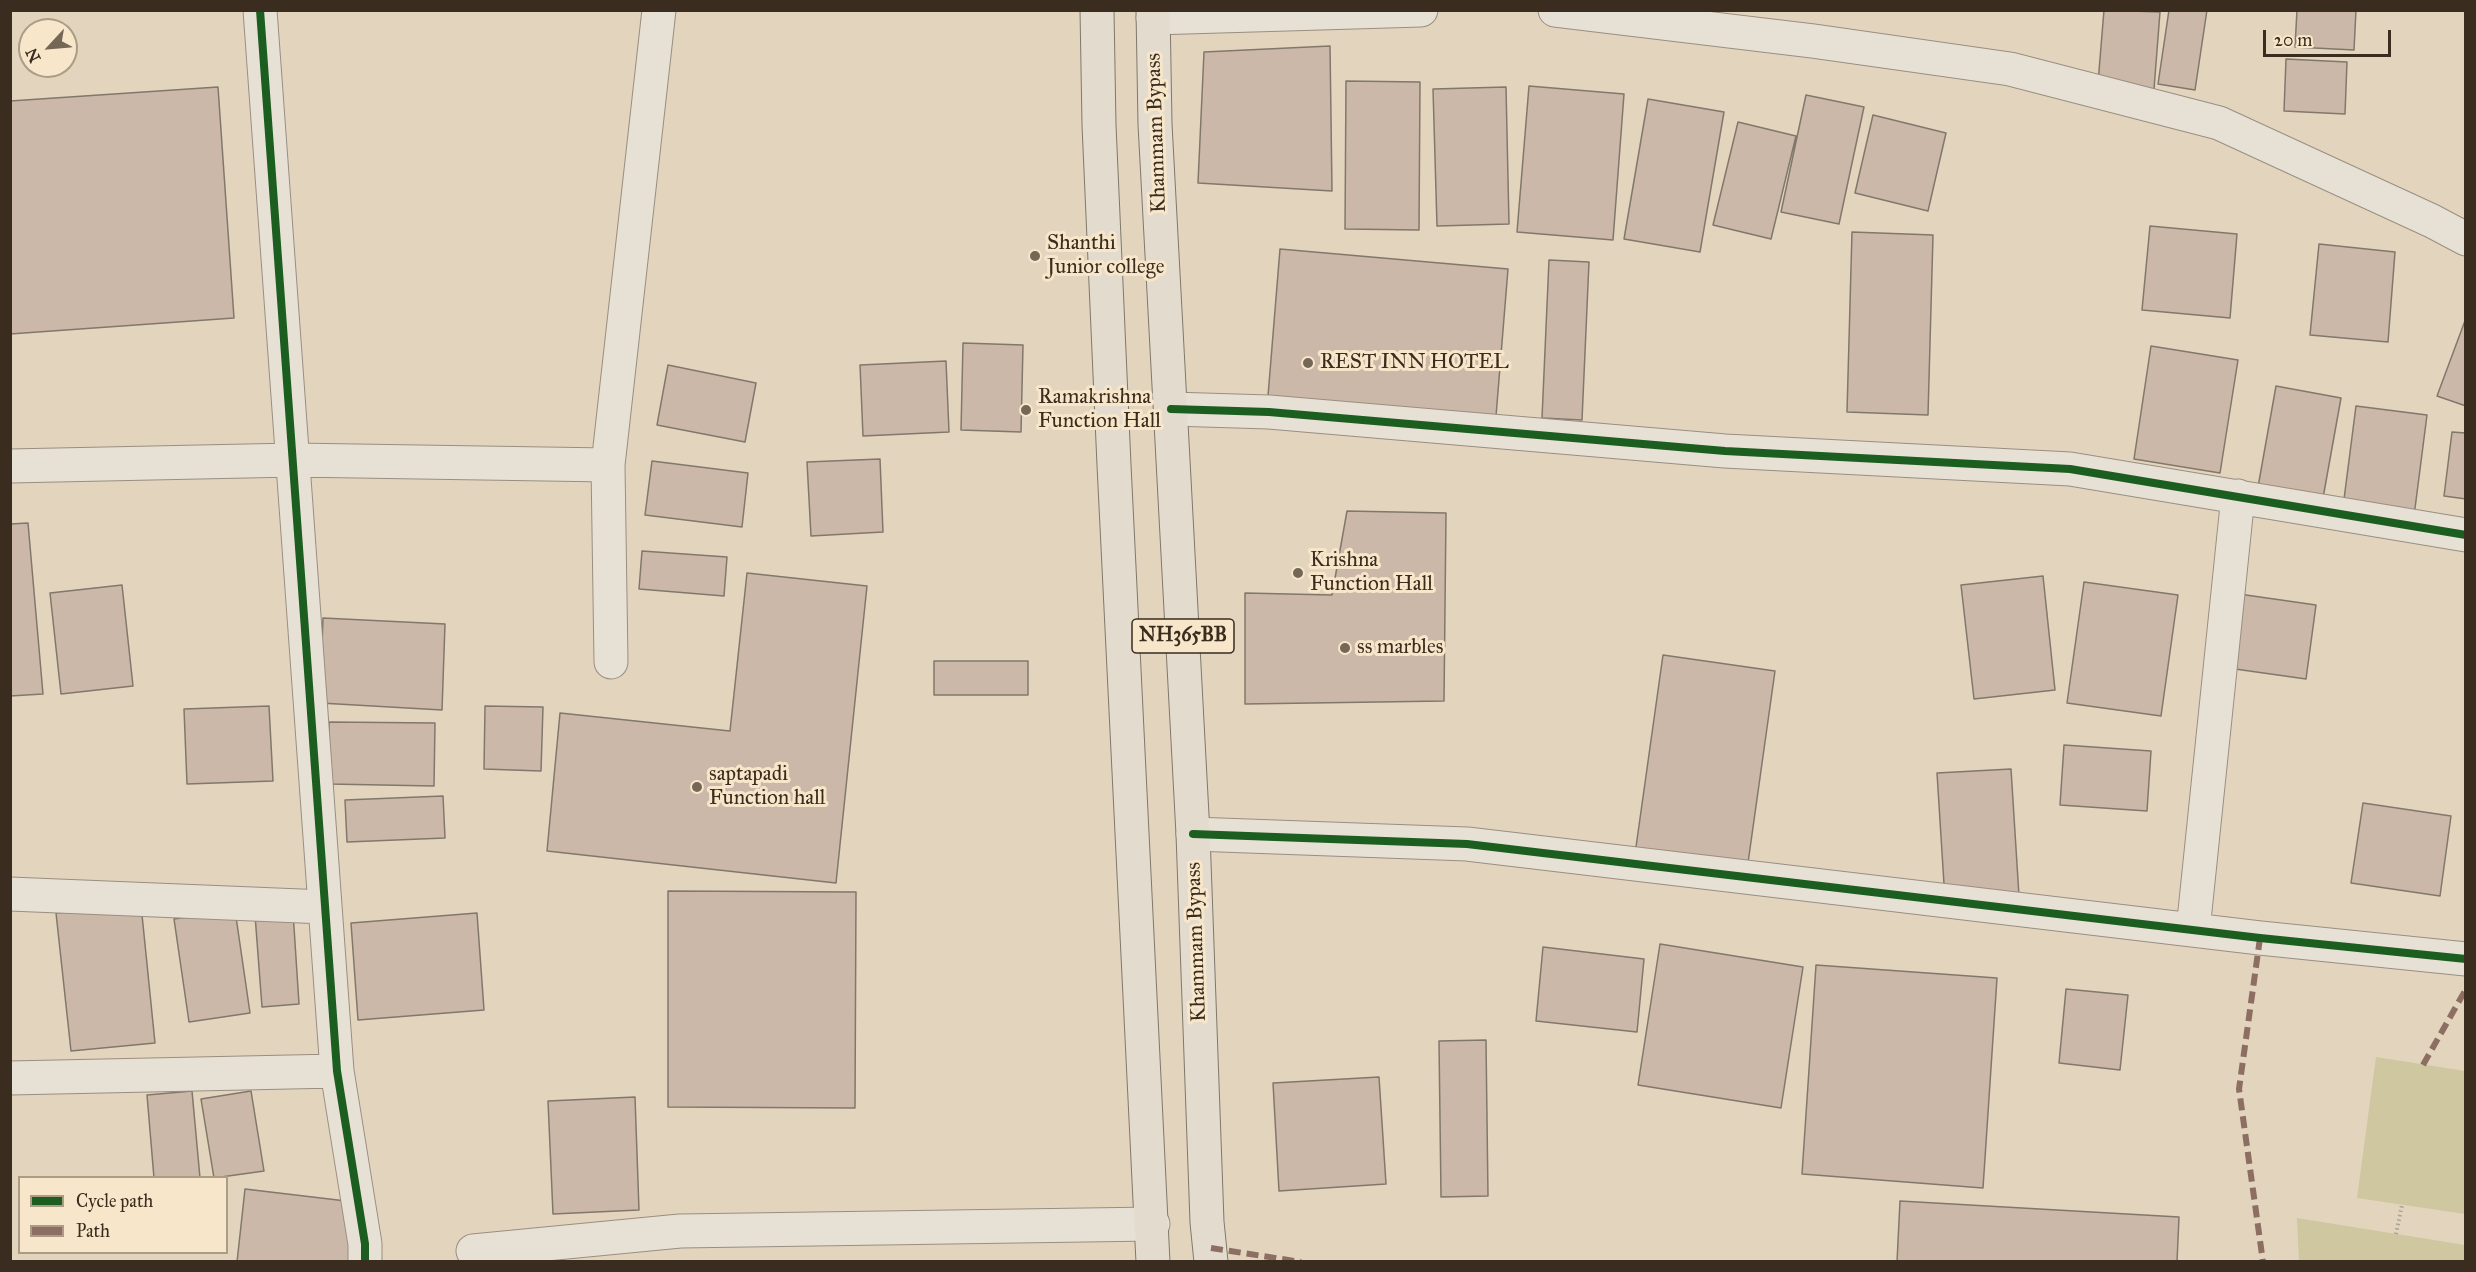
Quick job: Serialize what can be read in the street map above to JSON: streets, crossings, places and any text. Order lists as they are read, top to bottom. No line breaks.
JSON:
{"streets":{"highway":["Khammam Bypass","NH365BB"]},"places":["Shanthi Junior college","REST INN HOTEL","Ramakrishna Function Hall","Krishna Function Hall","ss marbles","saptapadi Function hall"],"legend":["Cycle path","Path"],"scale_bar":"20 m","north":"bottom left"}
